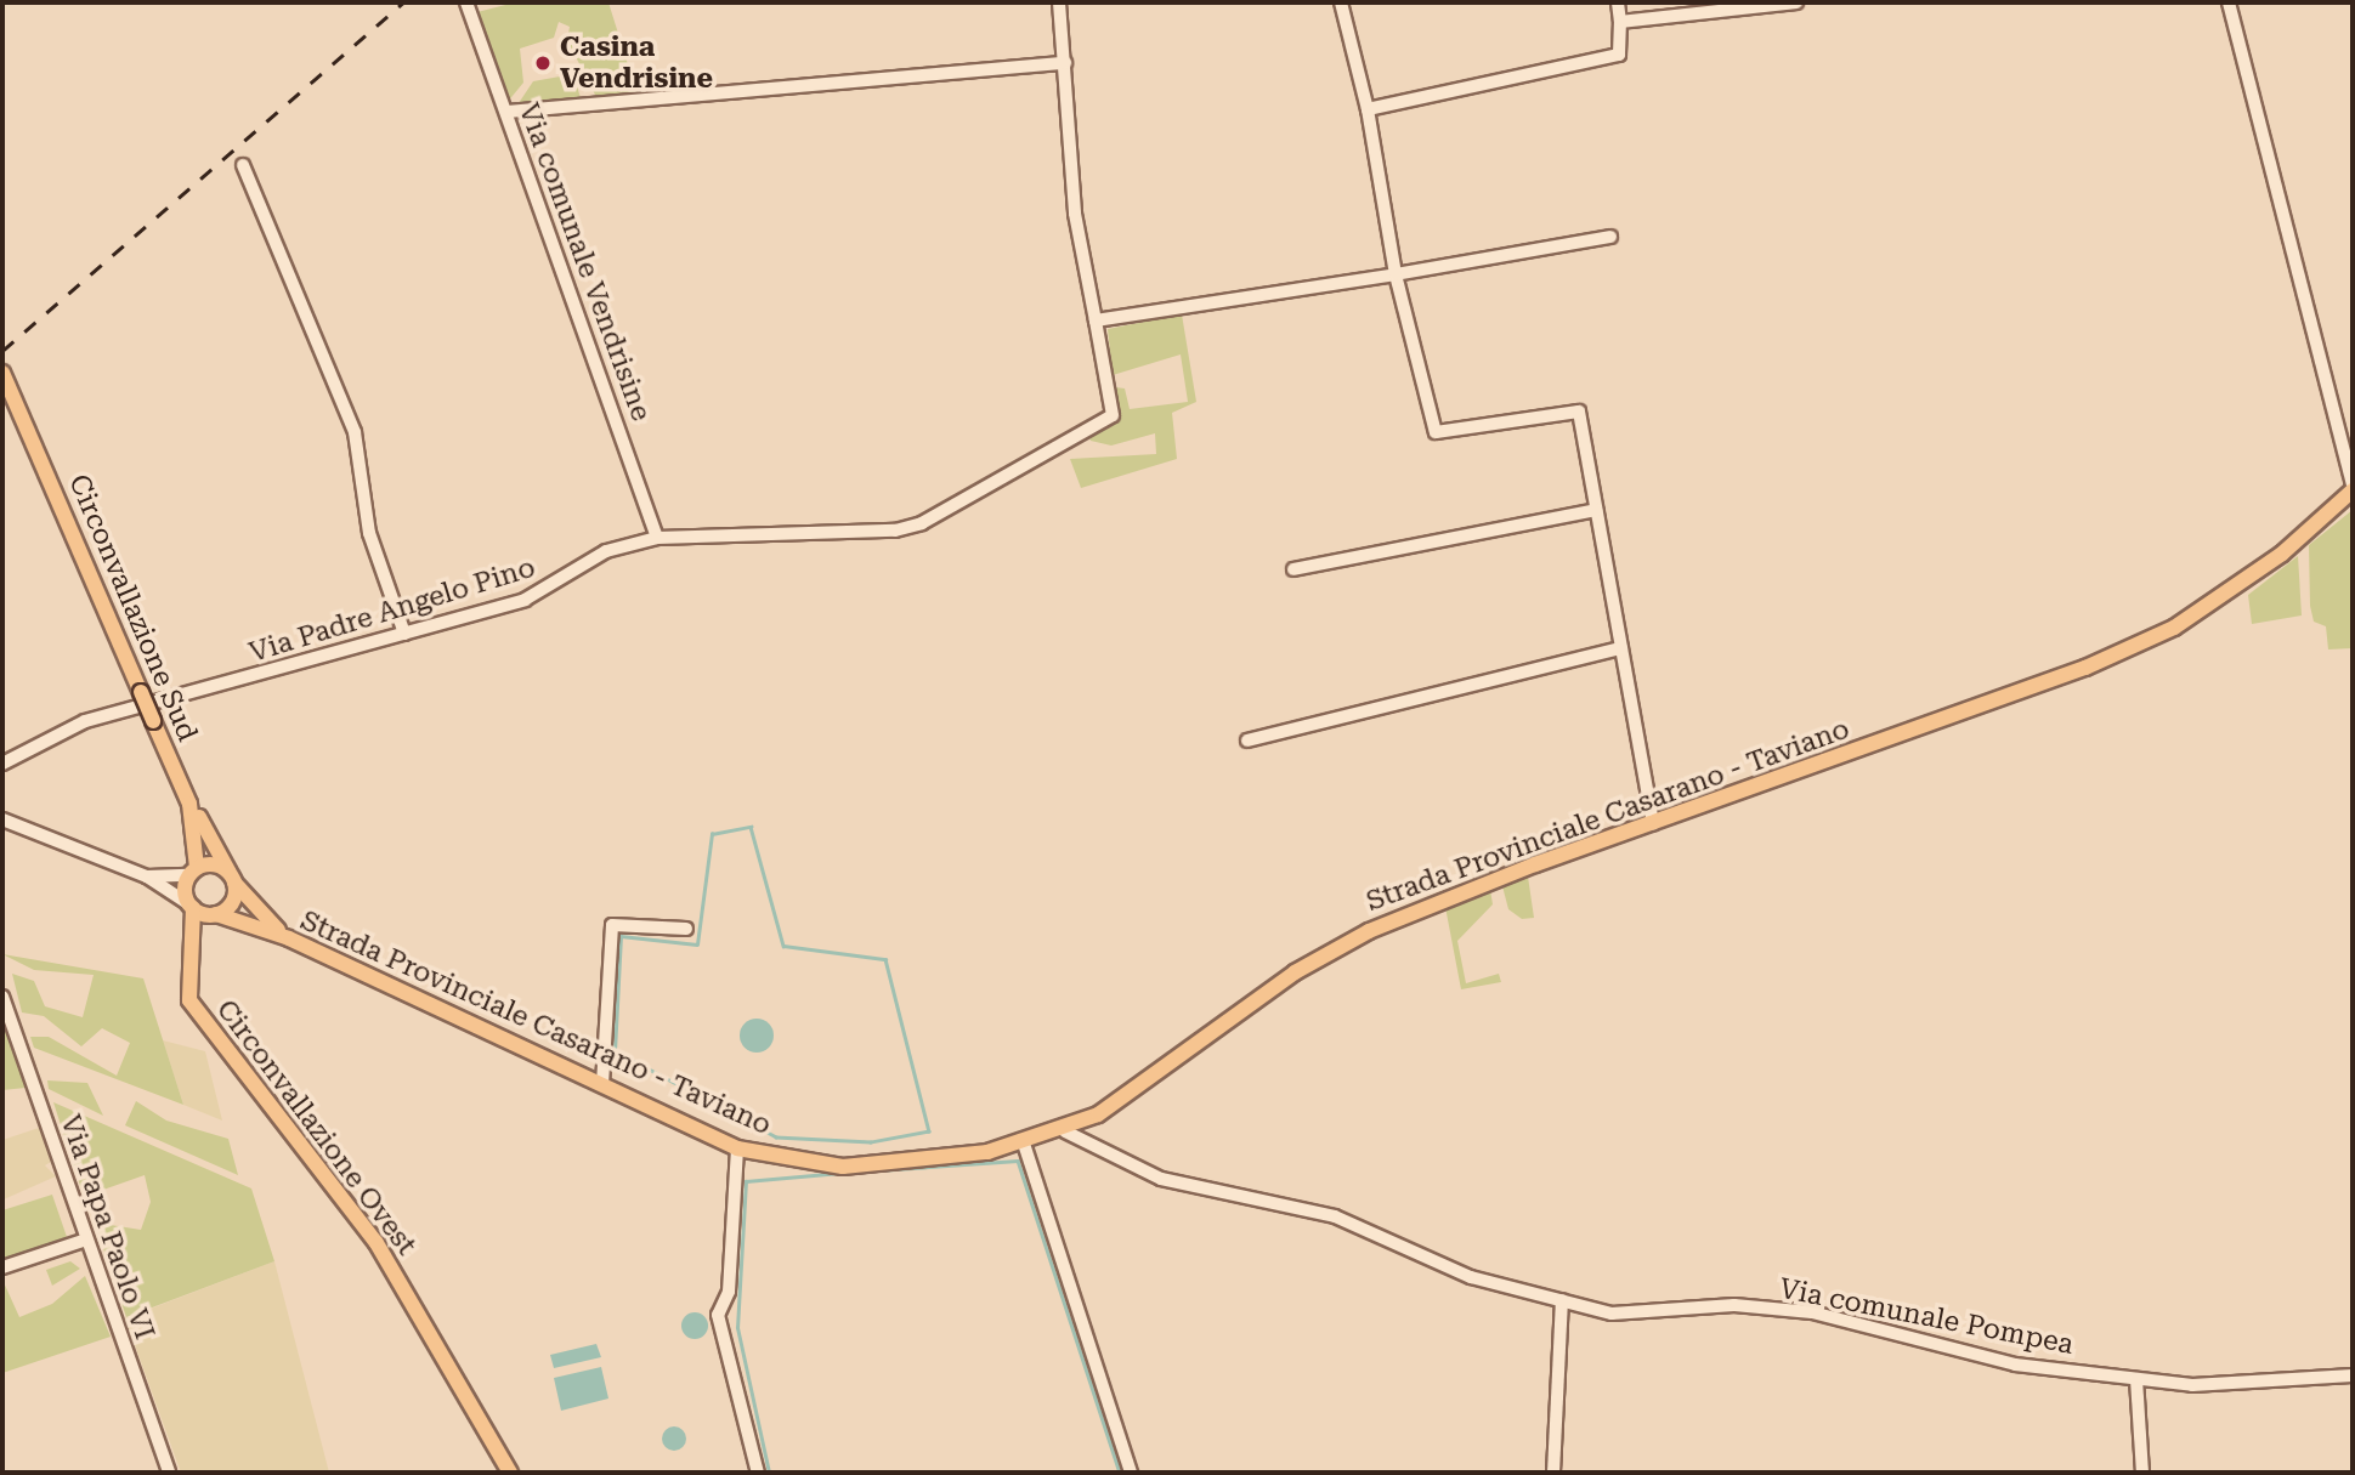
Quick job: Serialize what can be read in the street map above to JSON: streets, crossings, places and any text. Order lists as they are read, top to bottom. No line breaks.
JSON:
{"streets":{"main road":["Circonvallazione Sud","Strada Provinciale Casarano - Taviano","Circonvallazione Ovest"],"street":["Via comunale Vendrisine","Via Padre Angelo Pino","Via Papa Paolo VI","Via comunale Pompea"]},"crossings":[["Via comunale Vendrisine","Via Padre Angelo Pino"],["Circonvallazione Sud","Circonvallazione Ovest"],["Strada Provinciale Casarano - Taviano","Via comunale Pompea"]],"places":["Casina Vendrisine"]}
